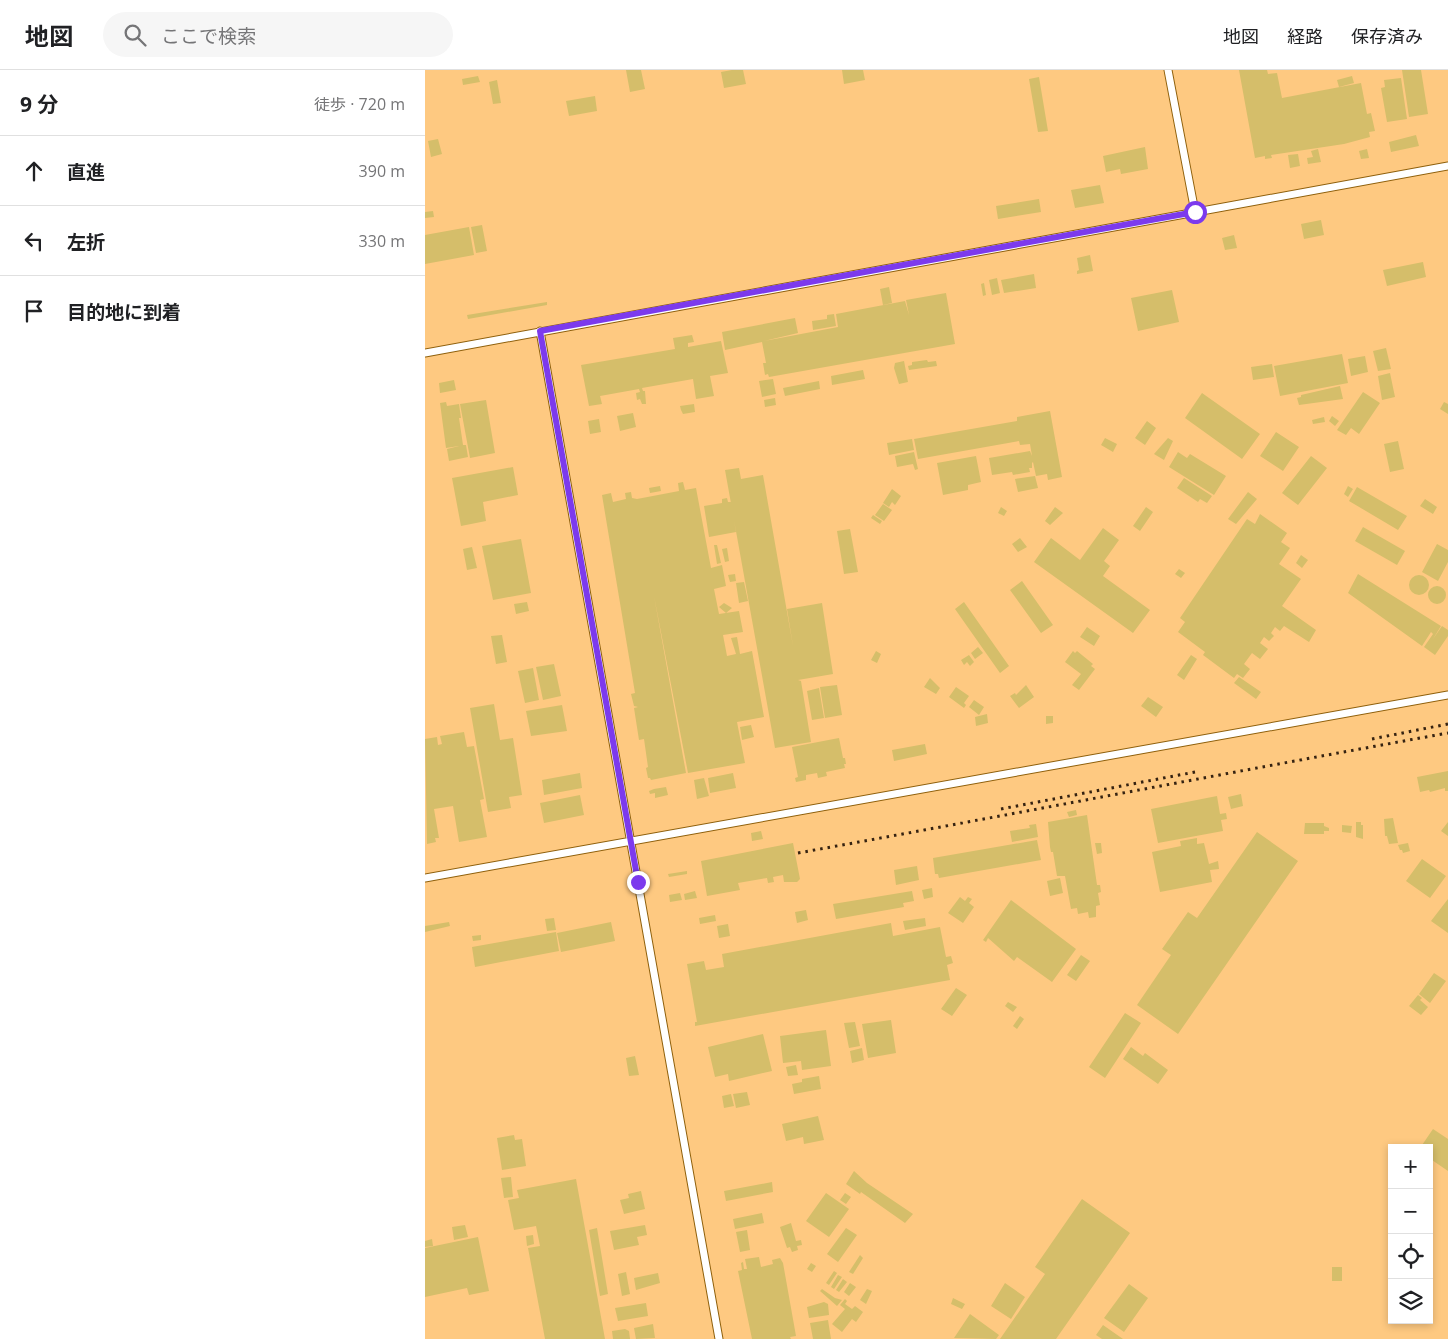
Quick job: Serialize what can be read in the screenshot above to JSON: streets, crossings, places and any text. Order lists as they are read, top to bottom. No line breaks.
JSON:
{"page":{"header":"地図","search":"ここで検索","nav":["地図","経路","保存済み"],"heading":["9 分","徒歩 · 720 m"],"list":[["直進","390 m"],["左折","330 m"],"目的地に到着"],"map_buttons":["+","−"]}}
